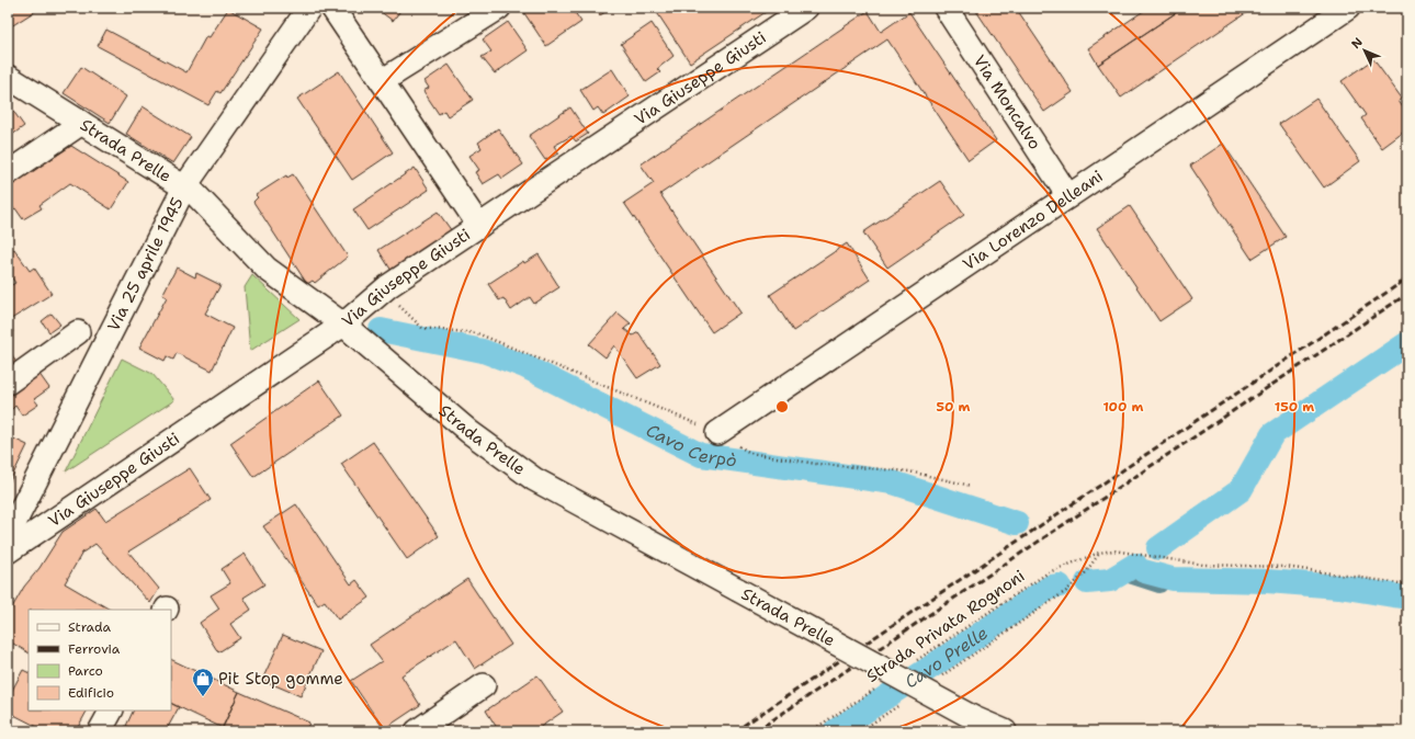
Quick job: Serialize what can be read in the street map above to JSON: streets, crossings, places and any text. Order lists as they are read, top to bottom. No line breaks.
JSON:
{"streets":{"street":["Via Giuseppe Giusti","Via Moncalvo","Strada Prelle","Via Lorenzo Delleani","Via 25 aprile 1945"],"path":["Strada Privata Rognoni"]},"crossings":[["Via Giuseppe Giusti","Strada Prelle"],["Via Moncalvo","Via Lorenzo Delleani"],["Strada Prelle","Via 25 aprile 1945"]],"water":["Cavo Cerpò","Cavo Prelle"],"places":{"shop":["Pit Stop gomme"]},"legend":["Strada","Ferrovia","Parco","Edificio"],"north":"top left","rings":["50 m","100 m","150 m"]}
